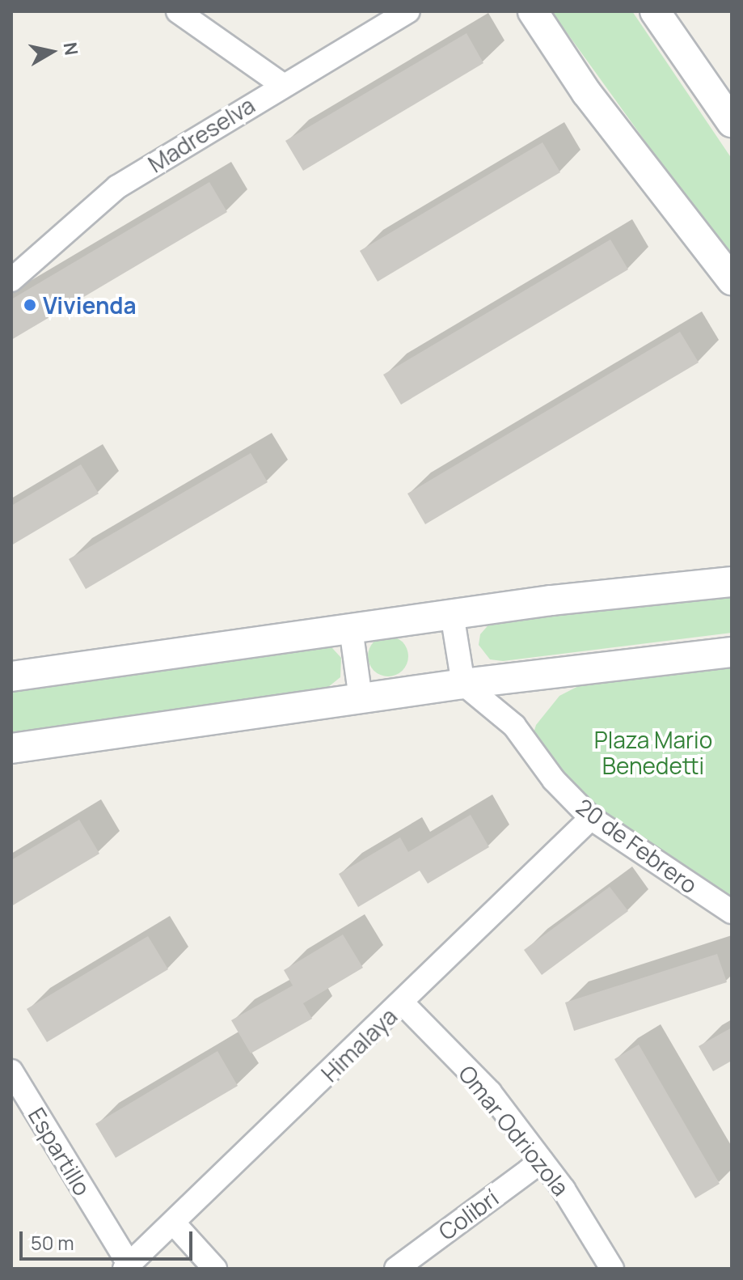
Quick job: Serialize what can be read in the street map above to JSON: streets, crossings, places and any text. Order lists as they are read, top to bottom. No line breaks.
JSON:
{"streets":{"street":["Madreselva","20 de Febrero","Himalaya","Omar Odriozola","Espartillo","Colibrí"]},"crossings":[["20 de Febrero","Himalaya"],["Himalaya","Omar Odriozola"],["Himalaya","Espartillo"],["Omar Odriozola","Colibrí"]],"parks":["Plaza Mario Benedetti"],"places":["Vivienda"],"scale_bar":"50 m","north":"right"}
